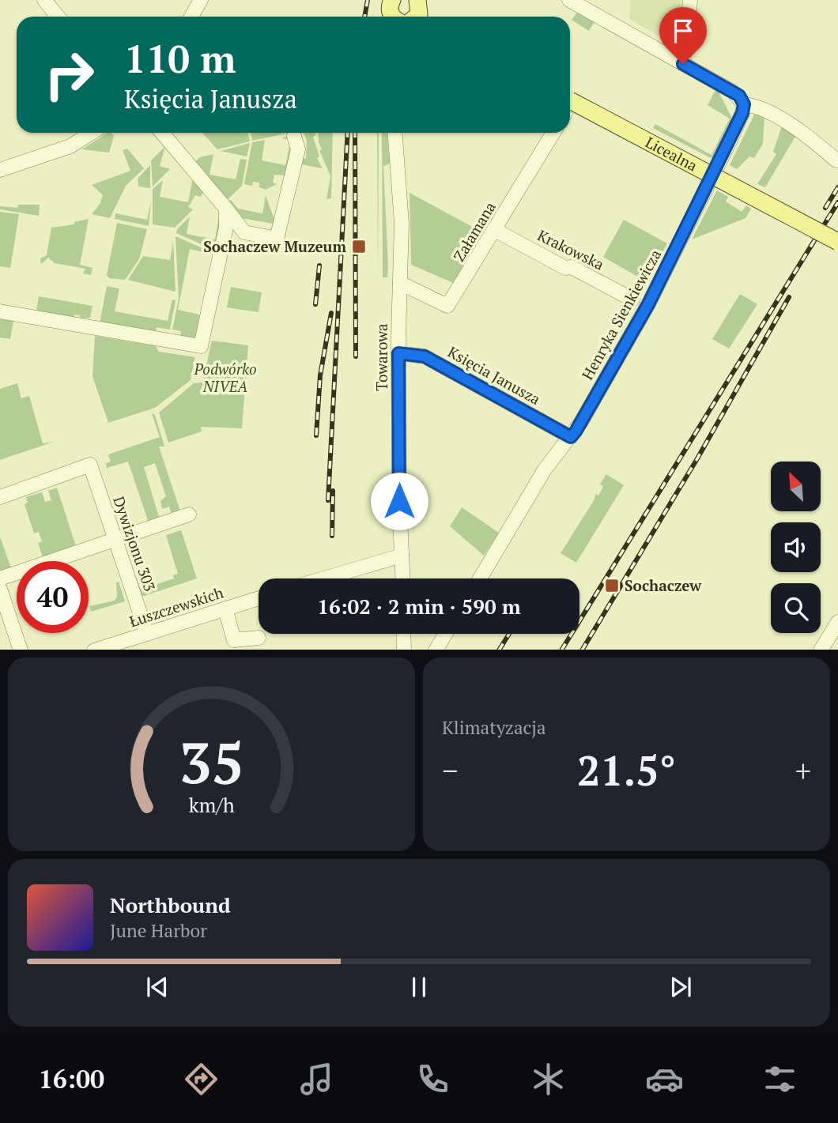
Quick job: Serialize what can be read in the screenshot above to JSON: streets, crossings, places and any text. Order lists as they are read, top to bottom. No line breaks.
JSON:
{"streets":{"main road":["Licealna"],"street":["Załamana","Krakowska","Henryka Sienkiewicza","Towarowa","Księcia Janusza","Dywizjonu 303","Łuszczewskich"]},"crossings":[["Licealna","Henryka Sienkiewicza"],["Załamana","Krakowska"],["Załamana","Towarowa"],["Henryka Sienkiewicza","Księcia Janusza"],["Towarowa","Księcia Janusza"],["Dywizjonu 303","Łuszczewskich"]],"parks":["Podwórko NIVEA"],"places":{"transit":["Sochaczew Muzeum","Sochaczew"]},"north":"top left","page":{"turn":["110 m","Księcia Janusza"],"limit":"40","trip":"16:02 · 2 min · 590 m","tile":"Klimatyzacja","heat":["−","21.5°","+"],"song":["Northbound","June Harbor"],"tabs":"16:00","gauge":["35","km/h"]}}
